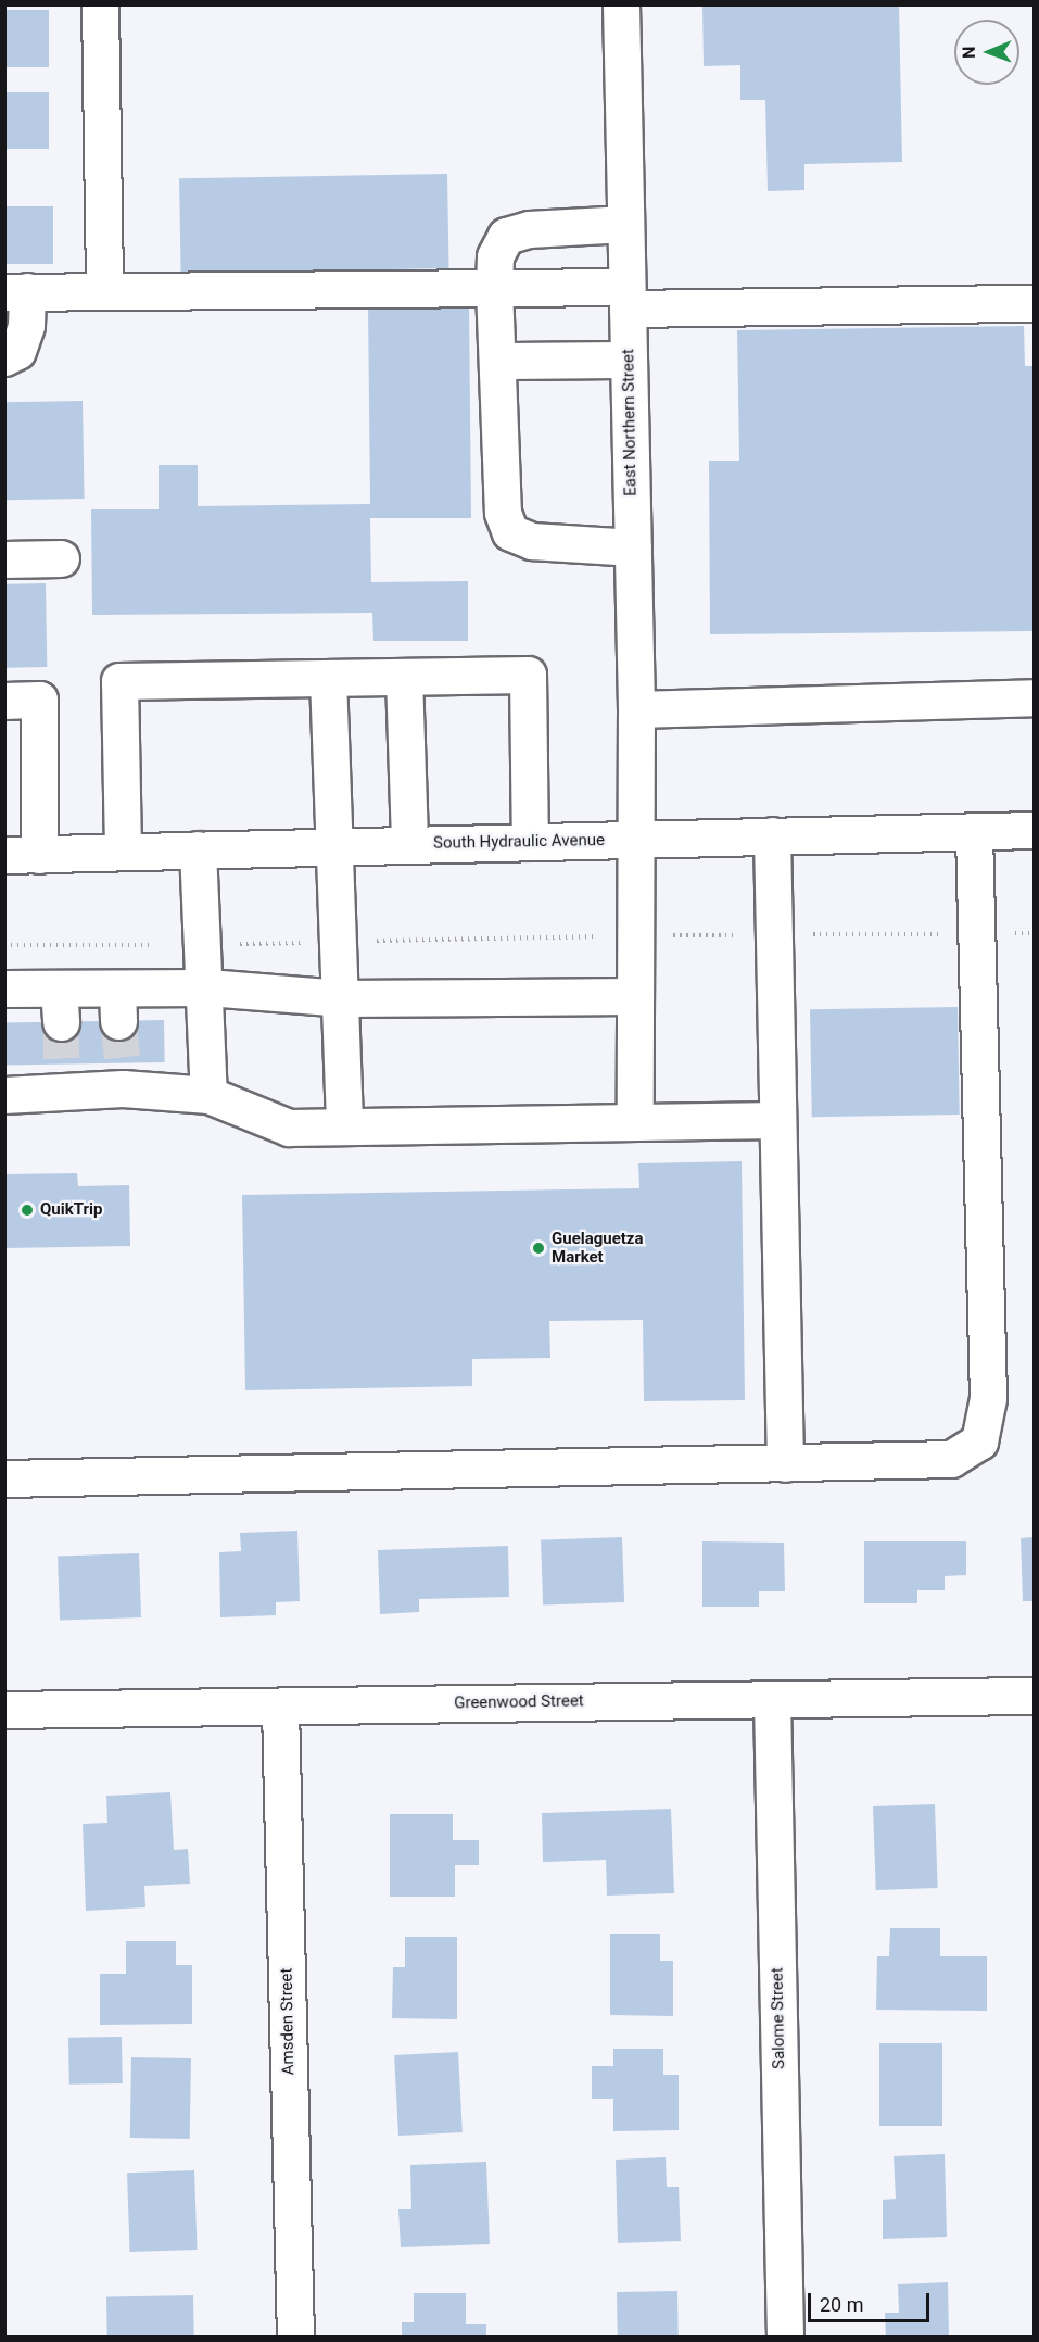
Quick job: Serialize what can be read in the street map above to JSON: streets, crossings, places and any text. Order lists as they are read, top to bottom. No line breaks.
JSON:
{"streets":{"street":["East Northern Street","South Hydraulic Avenue","Greenwood Street","Salome Street","Amsden Street"]},"crossings":[["East Northern Street","South Hydraulic Avenue"],["Greenwood Street","Salome Street"],["Greenwood Street","Amsden Street"]],"places":["QuikTrip","Guelaguetza Market"],"scale_bar":"20 m","north":"left"}
